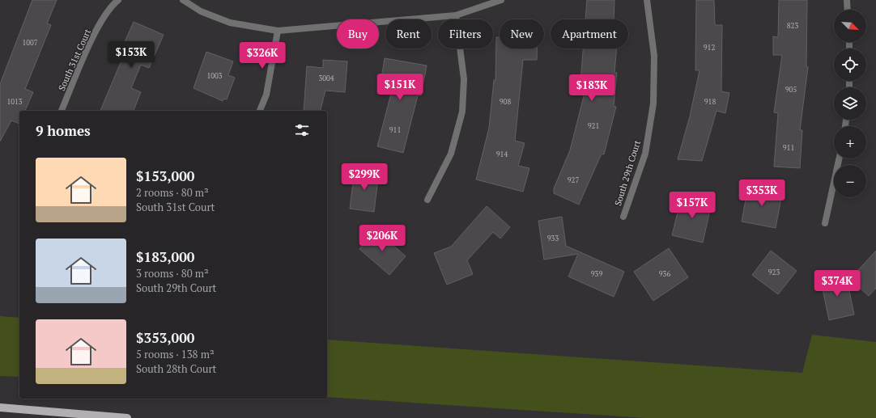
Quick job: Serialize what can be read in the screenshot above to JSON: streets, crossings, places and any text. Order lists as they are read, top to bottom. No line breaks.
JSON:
{"streets":{"street":["South 31st Court","South 29th Court"]},"house_numbers":["823","1007","912","1003","3004","905","1013","908","918","921","911","911","914","927","933","923","939","936"],"north":"bottom right","page":{"map_buttons":["+","−"],"chip":["Buy","Rent","Filters","New","Apartment"],"price":["$153K","$326K","$151K","$183K","$299K","$353K","$157K","$206K","$374K"],"heading":"9 homes","list":[{"name":"$153,000","note":"2 rooms · 80 m² · South 31st Court"},{"name":"$183,000","note":"3 rooms · 80 m² · South 29th Court"},{"name":"$353,000","note":"5 rooms · 138 m² · South 28th Court"}]}}
